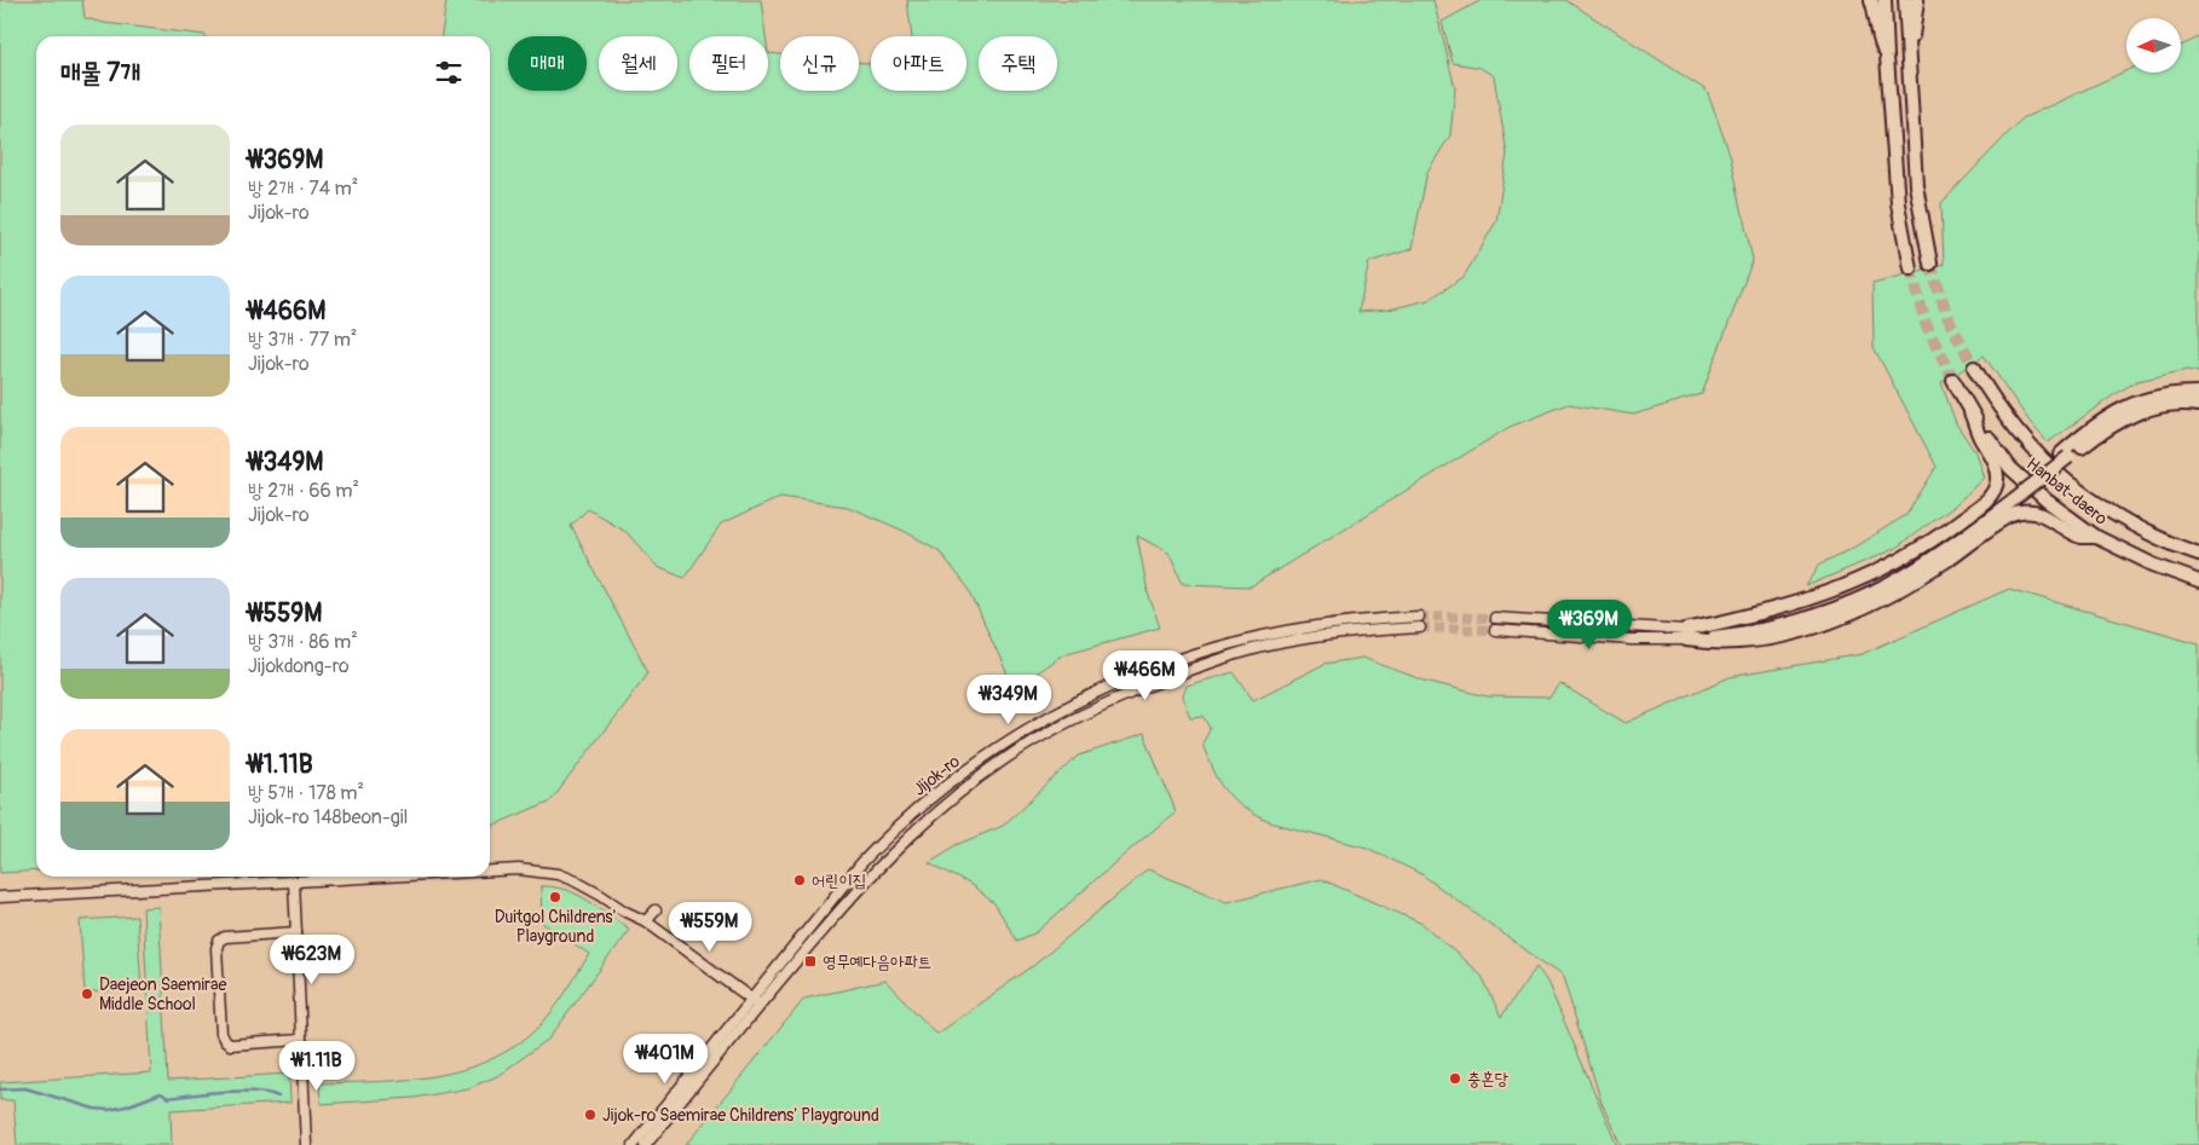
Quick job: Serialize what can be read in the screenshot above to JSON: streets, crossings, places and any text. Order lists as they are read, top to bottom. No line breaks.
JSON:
{"streets":{"main road":["Hanbat-daero"],"street":["Jijok-ro"]},"places":{"other":["어린이집","Duitgol Childrens' Playground","Daejeon Saemirae Middle School","충혼당","Jijok-ro Saemirae Childrens' Playground"],"transit":["영무예다음아파트"]},"north":"left","page":{"chip":["매매","월세","필터","신규","아파트","주택"],"heading":"매물 7개","list":[{"name":"₩369M","note":"방 2개 · 74 m² · Jijok-ro"},{"name":"₩466M","note":"방 3개 · 77 m² · Jijok-ro"},{"name":"₩349M","note":"방 2개 · 66 m² · Jijok-ro"},{"name":"₩559M","note":"방 3개 · 86 m² · Jijokdong-ro"},{"name":"₩1.11B","note":"방 5개 · 178 m² · Jijok-ro 148beon-gil"}],"price":["₩369M","₩466M","₩349M","₩559M","₩623M","₩401M","₩1.11B"]}}
